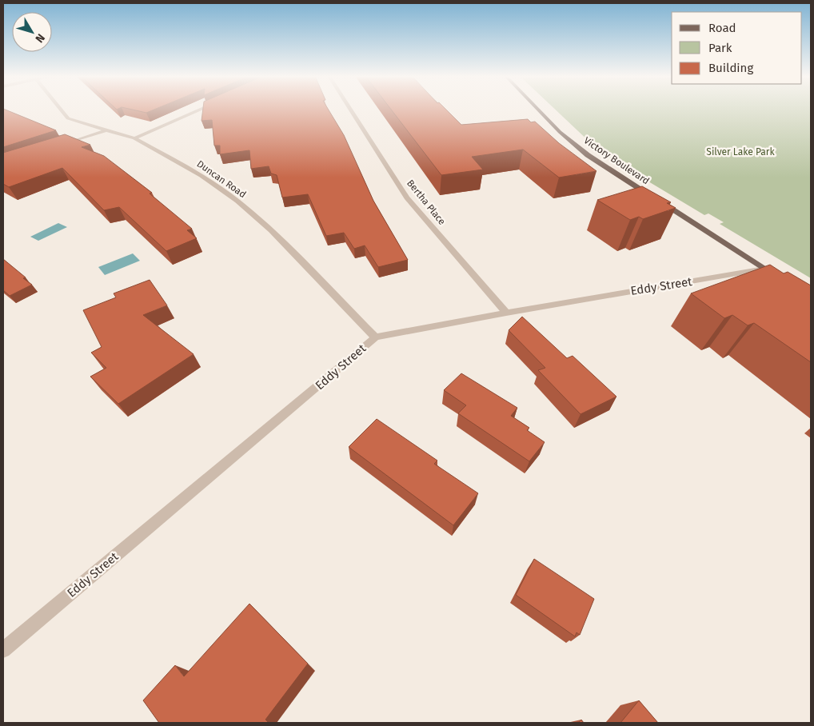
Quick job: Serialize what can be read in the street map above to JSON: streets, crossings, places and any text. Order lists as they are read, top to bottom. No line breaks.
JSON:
{"streets":{"main road":["Victory Boulevard"],"street":["Duncan Road","Bertha Place","Eddy Street"]},"crossings":[["Victory Boulevard","Eddy Street"],["Duncan Road","Eddy Street"],["Bertha Place","Eddy Street"]],"parks":["Silver Lake Park"],"legend":["Road","Park","Building"],"north":"bottom right"}
